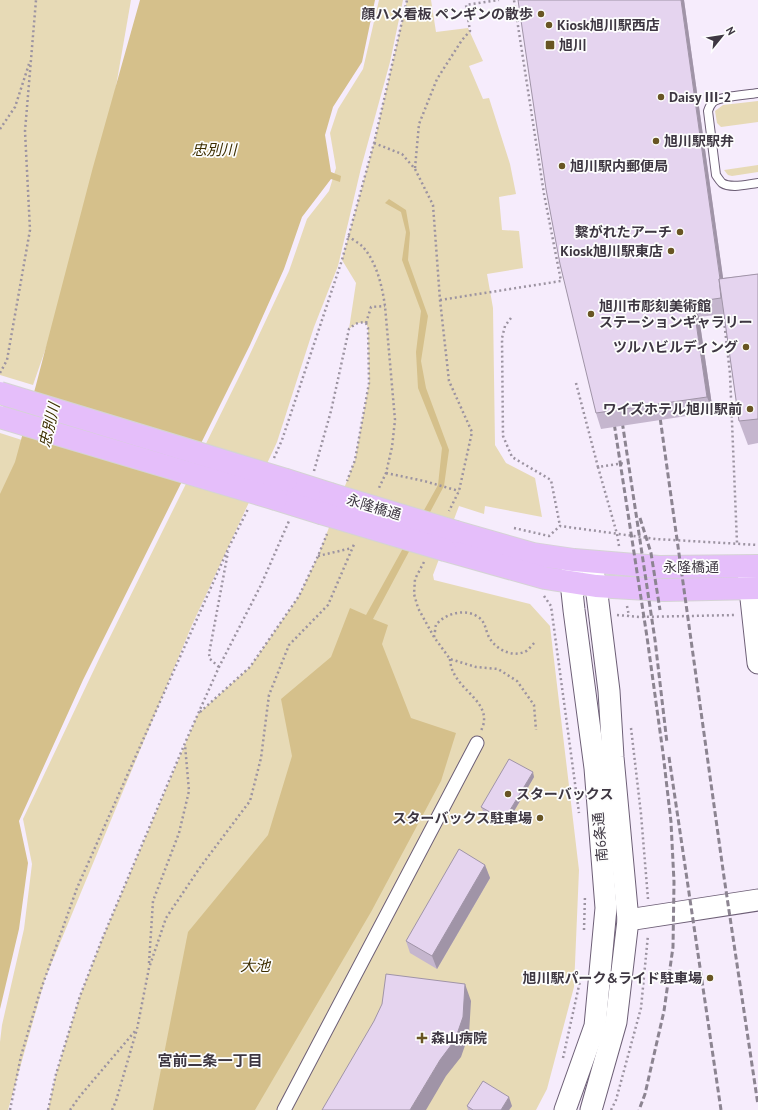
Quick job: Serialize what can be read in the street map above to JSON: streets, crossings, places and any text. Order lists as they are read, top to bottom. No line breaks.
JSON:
{"streets":{"main road":["永隆橋通"],"street":["南6条通"]},"crossings":[["永隆橋通","南6条通"]],"districts":["宮前二条一丁目"],"water":["忠別川","大池"],"places":{"other":["顔ハメ看板 ペンギンの散歩","Kiosk旭川駅西店","Daisy Ⅲ-2","旭川駅駅弁","旭川駅内郵便局","繋がれたアーチ","Kiosk旭川駅東店","旭川市彫刻美術館 ステーションギャラリー","ツルハビルディング","ワイズホテル旭川駅前","スターバックス","スターバックス駐車場","旭川駅パーク&ライド駐車場"],"transit":["旭川"],"health":["森山病院"]},"north":"top right"}
